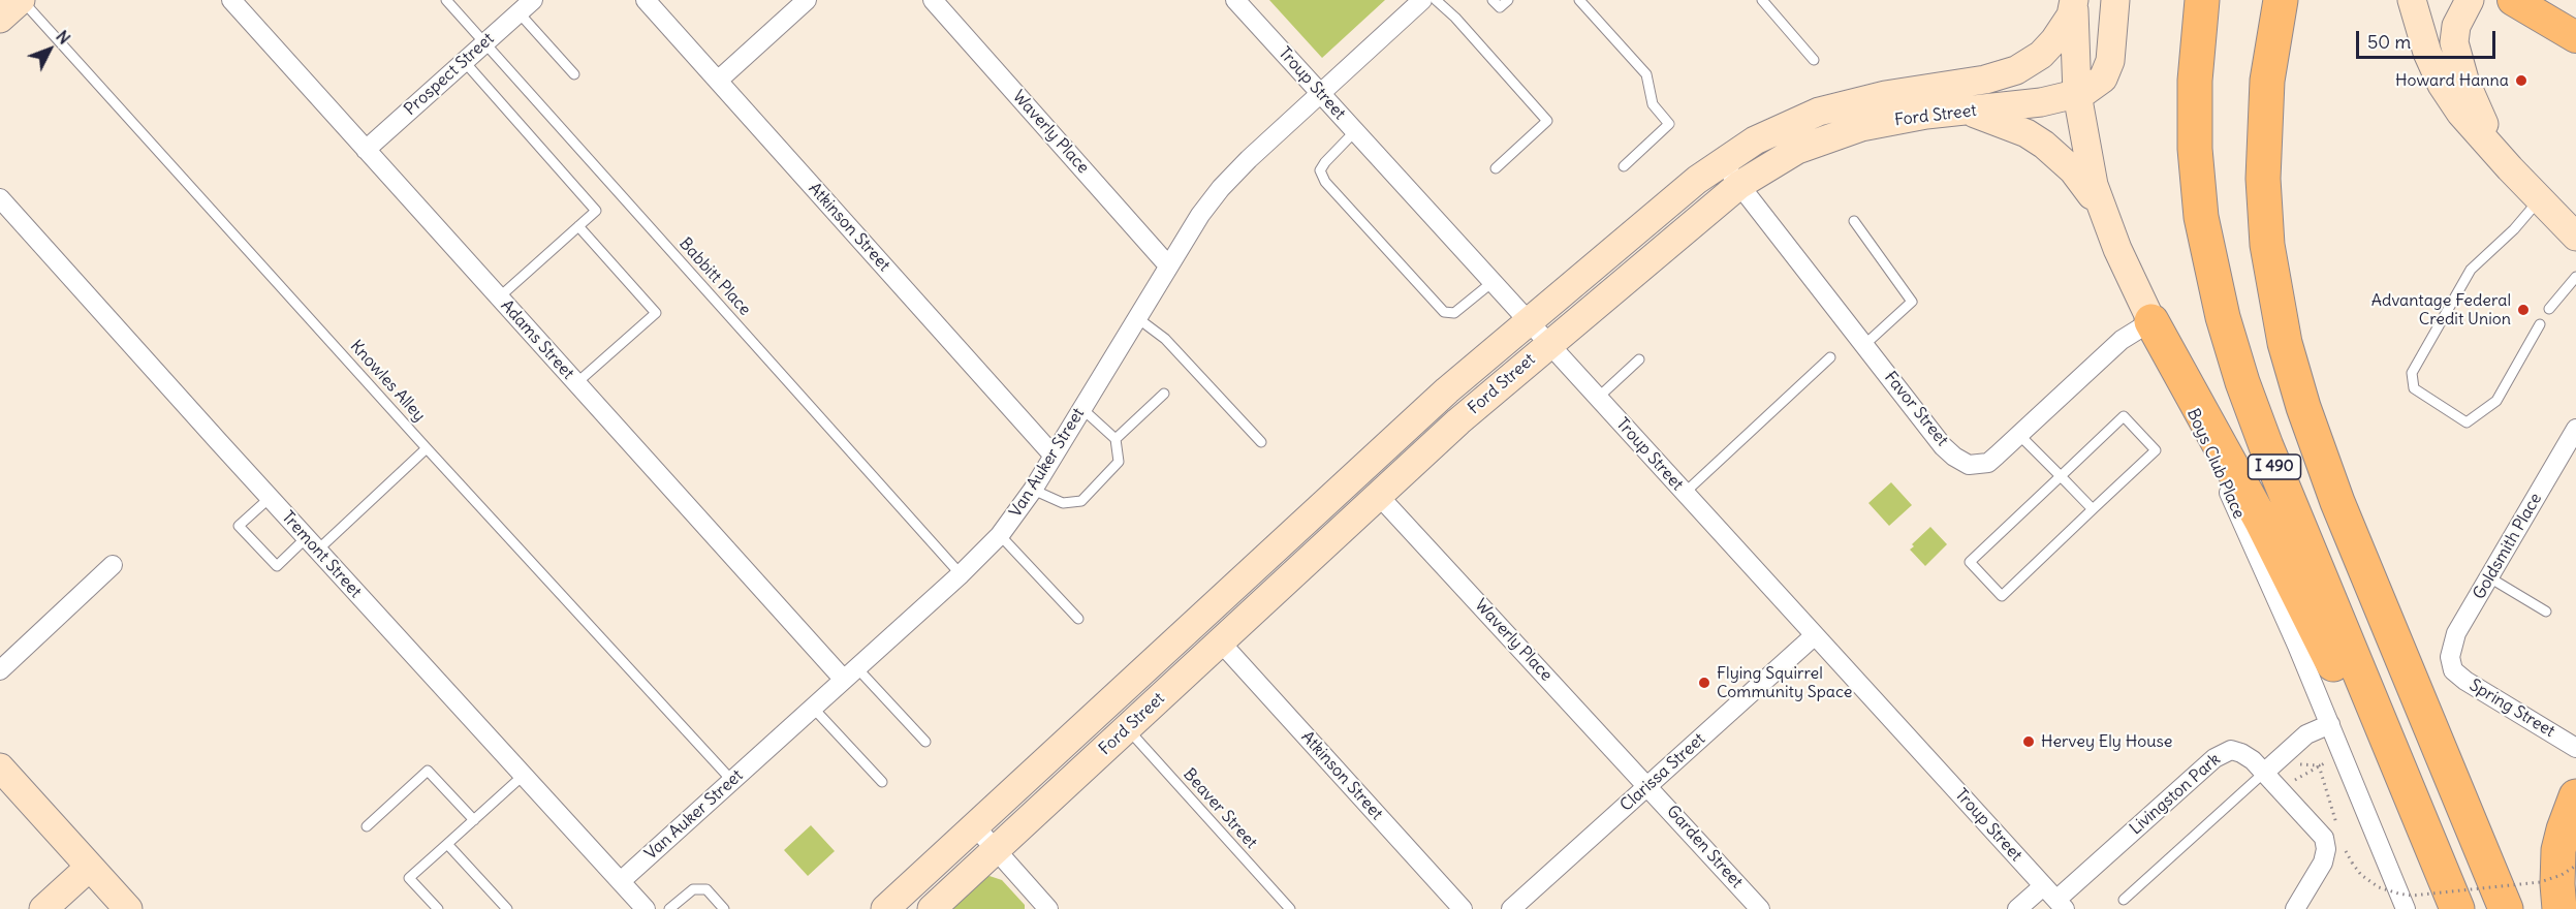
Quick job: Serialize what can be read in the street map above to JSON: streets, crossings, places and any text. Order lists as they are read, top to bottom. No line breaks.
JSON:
{"streets":{"highway":["I 490"],"main road":["Ford Street","Boys Club Place"],"street":["Prospect Street","Troup Street","Waverly Place","Atkinson Street","Adams Street","Favor Street","Van Auker Street","Goldsmith Place","Tremont Street","Spring Street","Clarissa Street","Livingston Park","Garden Street"],"lane":["Babbitt Place","Knowles Alley","Beaver Street"]},"crossings":[["Prospect Street","Babbitt Place"],["Prospect Street","Adams Street"],["Troup Street","Ford Street"],["Troup Street","Van Auker Street"],["Troup Street","Clarissa Street"],["Troup Street","Livingston Park"],["Ford Street","Waverly Place"],["Ford Street","Atkinson Street"],["Ford Street","Favor Street"],["Ford Street","Boys Club Place"],["Ford Street","Beaver Street"],["Waverly Place","Van Auker Street"],["Waverly Place","Clarissa Street"],["Waverly Place","Garden Street"],["Atkinson Street","Van Auker Street"],["Babbitt Place","Van Auker Street"],["Adams Street","Van Auker Street"],["Knowles Alley","Van Auker Street"],["Favor Street","Boys Club Place"],["Van Auker Street","Tremont Street"],["Goldsmith Place","Spring Street"],["Clarissa Street","Garden Street"]],"places":["Howard Hanna","Advantage Federal Credit Union","Flying Squirrel Community Space","Hervey Ely House"],"scale_bar":"50 m","north":"top right"}
